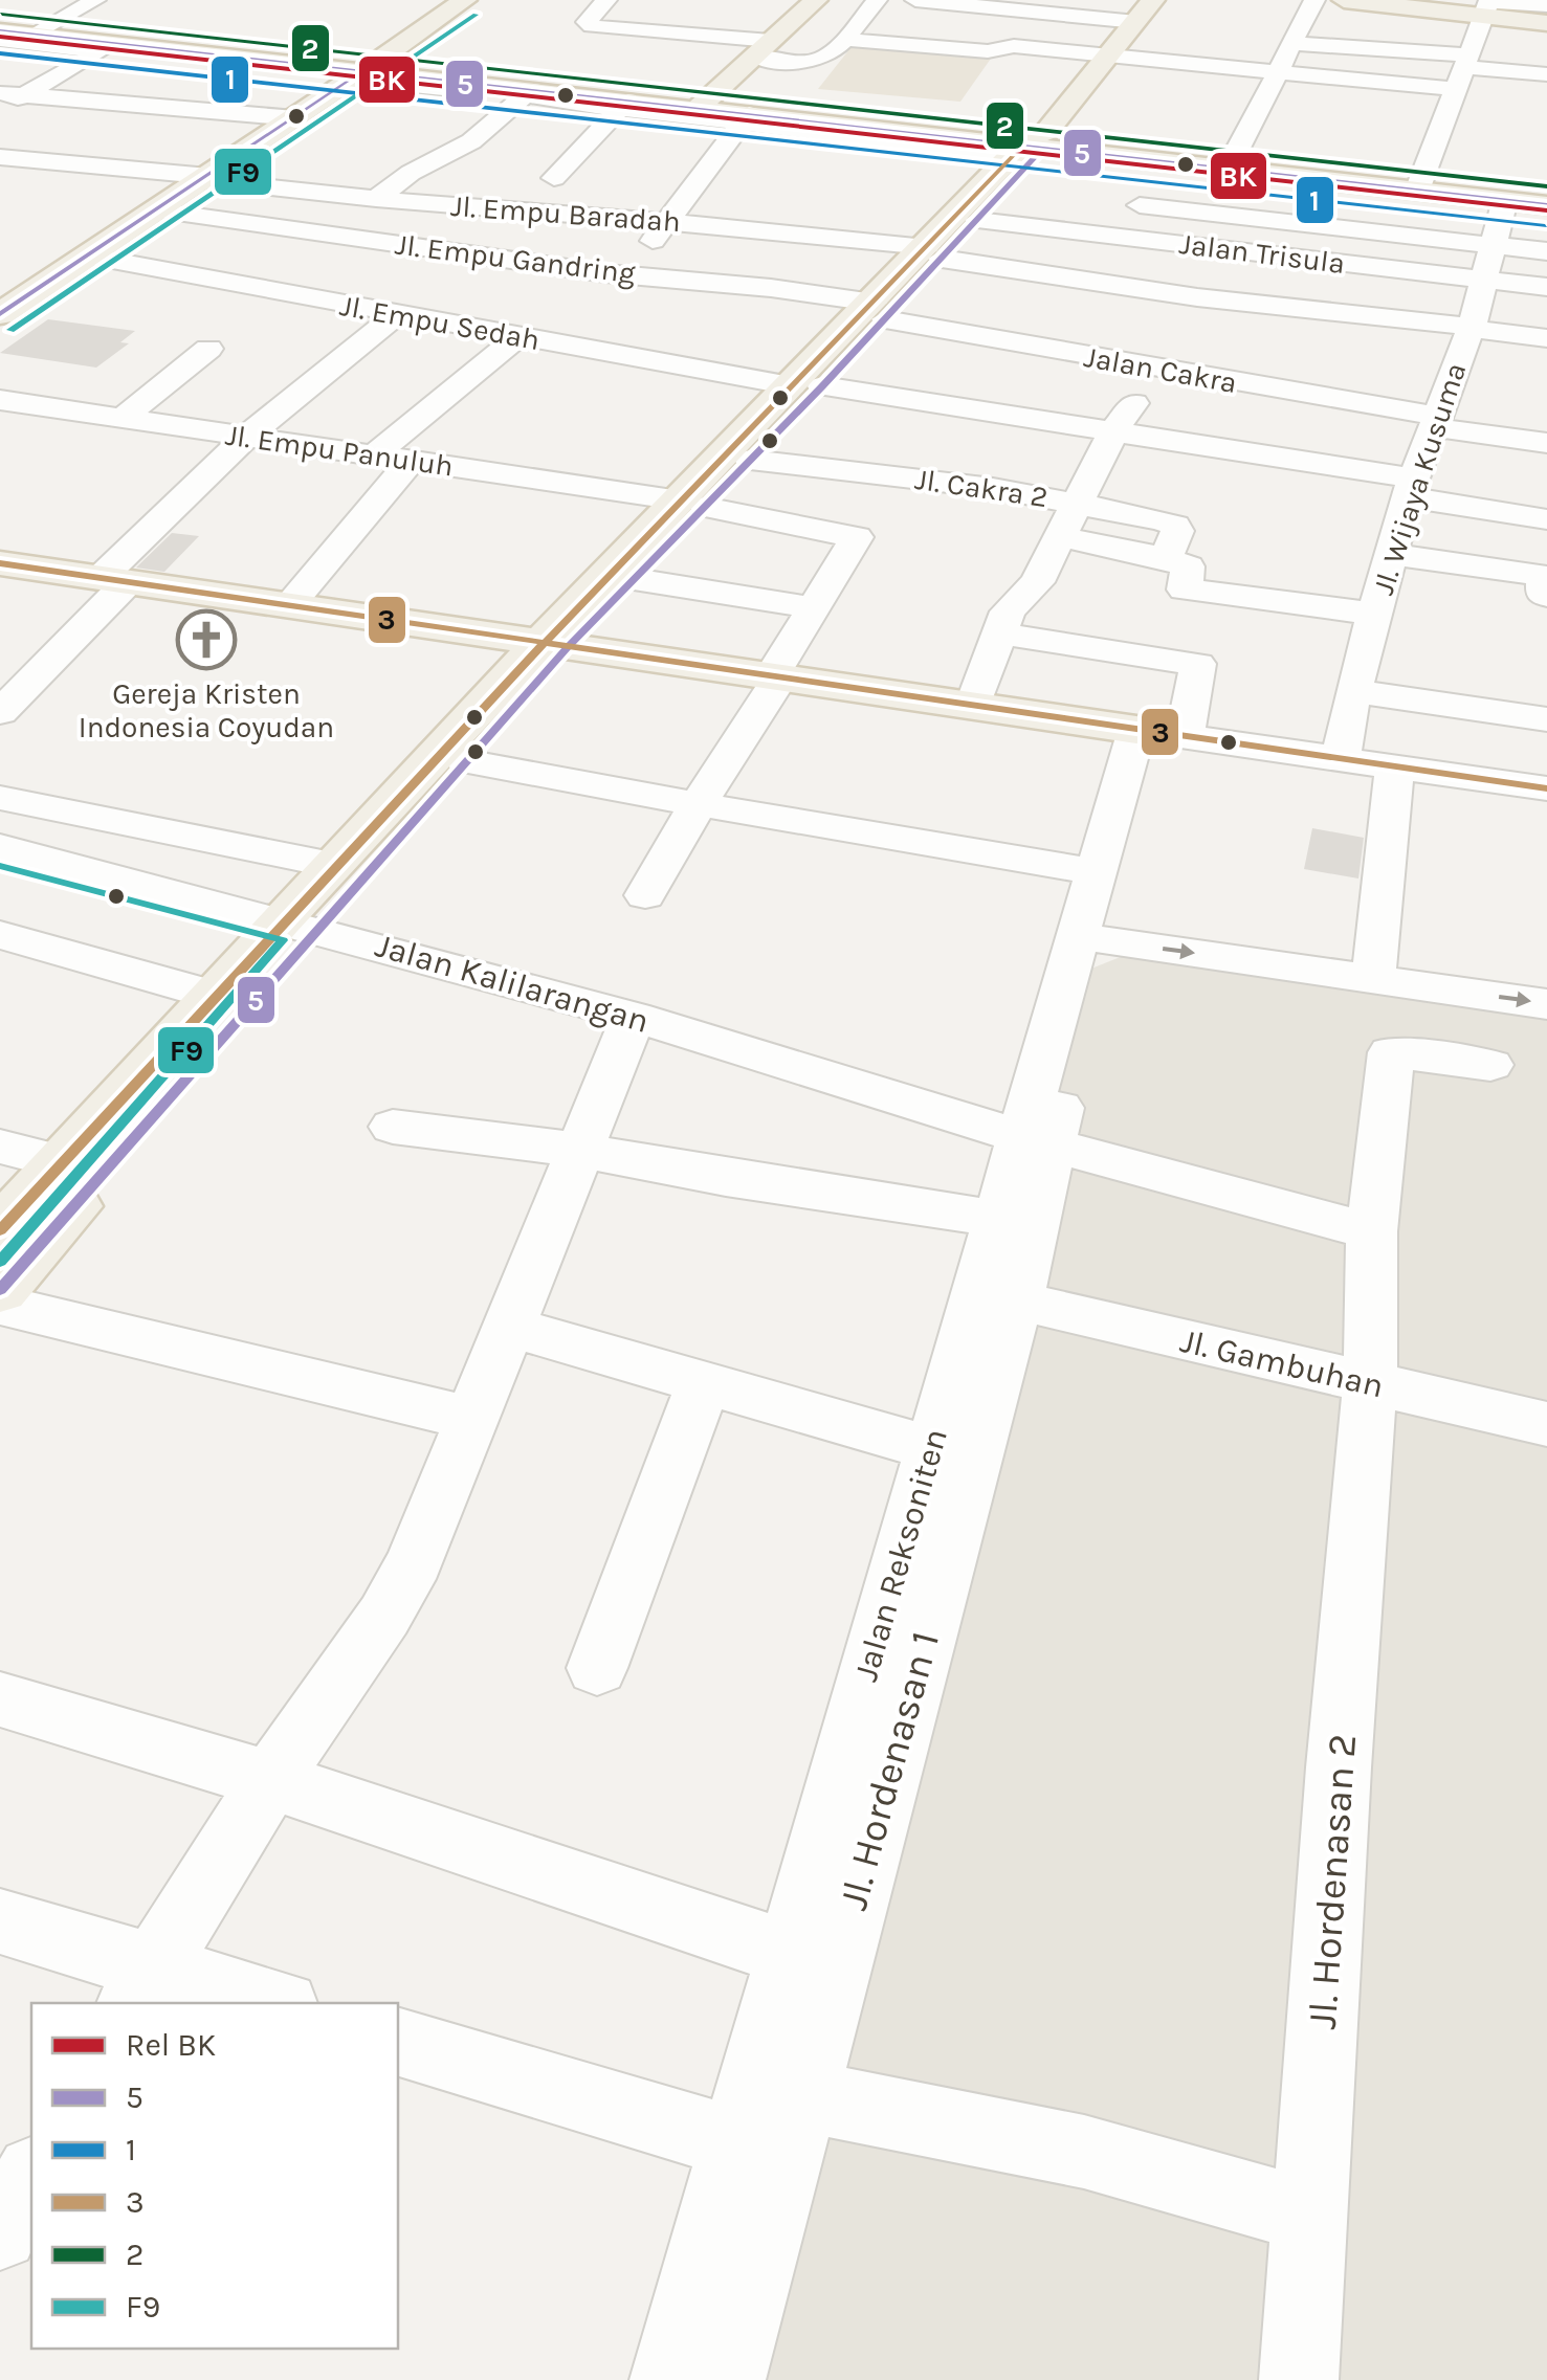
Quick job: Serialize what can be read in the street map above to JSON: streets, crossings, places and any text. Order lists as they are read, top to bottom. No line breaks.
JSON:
{"streets":{"street":["Jl. Empu Baradah","Jalan Trisula","Jl. Empu Gandring","Jl. Empu Sedah","Jalan Cakra","Jl. Empu Panuluh","Jl. Wijaya Kusuma","Jl. Cakra 2","Jalan Kalilarangan","Jl. Gambuhan","Jalan Reksoniten","Jl. Hordenasan 1","Jl. Hordenasan 2"]},"crossings":[["Jl. Empu Baradah","Jl. Wijaya Kusuma"],["Jalan Trisula","Jl. Wijaya Kusuma"],["Jl. Empu Gandring","Jalan Cakra"],["Jl. Empu Sedah","Jl. Wijaya Kusuma"],["Jalan Cakra","Jl. Wijaya Kusuma"],["Jalan Kalilarangan","Jalan Reksoniten"],["Jalan Kalilarangan","Jl. Hordenasan 1"],["Jalan Kalilarangan","Jl. Hordenasan 2"],["Jl. Gambuhan","Jl. Hordenasan 1"],["Jl. Gambuhan","Jl. Hordenasan 2"],["Jalan Reksoniten","Jl. Hordenasan 1"]],"places":{"church":["Gereja Kristen Indonesia Coyudan"]},"lines":["transit line 2","transit line F9","transit line 5","rail line BK","transit line 1","transit line 3"],"legend":["Rel BK","5","1","3","2","F9"]}
